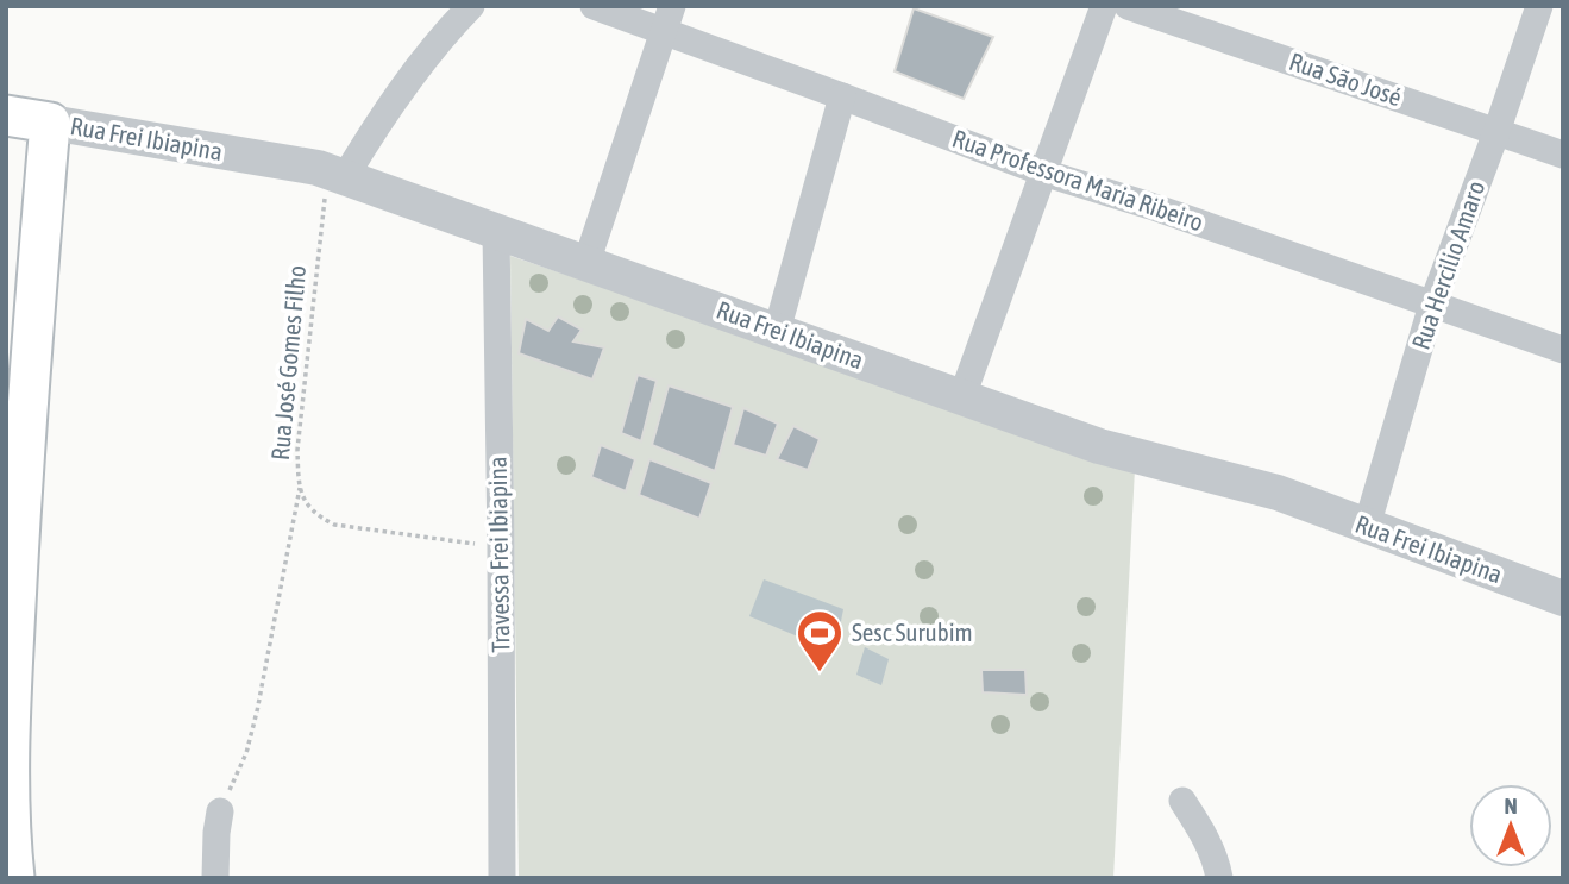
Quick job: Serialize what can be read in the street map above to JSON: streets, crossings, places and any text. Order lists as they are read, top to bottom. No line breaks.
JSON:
{"streets":{"main road":["Rua Frei Ibiapina"],"street":["Rua São José","Rua Professora Maria Ribeiro","Rua Hercilio Amaro","Travessa Frei Ibiapina"],"path":["Rua José Gomes Filho"]},"crossings":[["Rua São José","Rua Hercilio Amaro"],["Rua Frei Ibiapina","Rua Hercilio Amaro"],["Rua Frei Ibiapina","Rua José Gomes Filho"],["Rua Frei Ibiapina","Travessa Frei Ibiapina"],["Rua Professora Maria Ribeiro","Rua Hercilio Amaro"],["Rua José Gomes Filho","Travessa Frei Ibiapina"]],"places":{"sports":["Sesc Surubim"]},"north":"top"}
